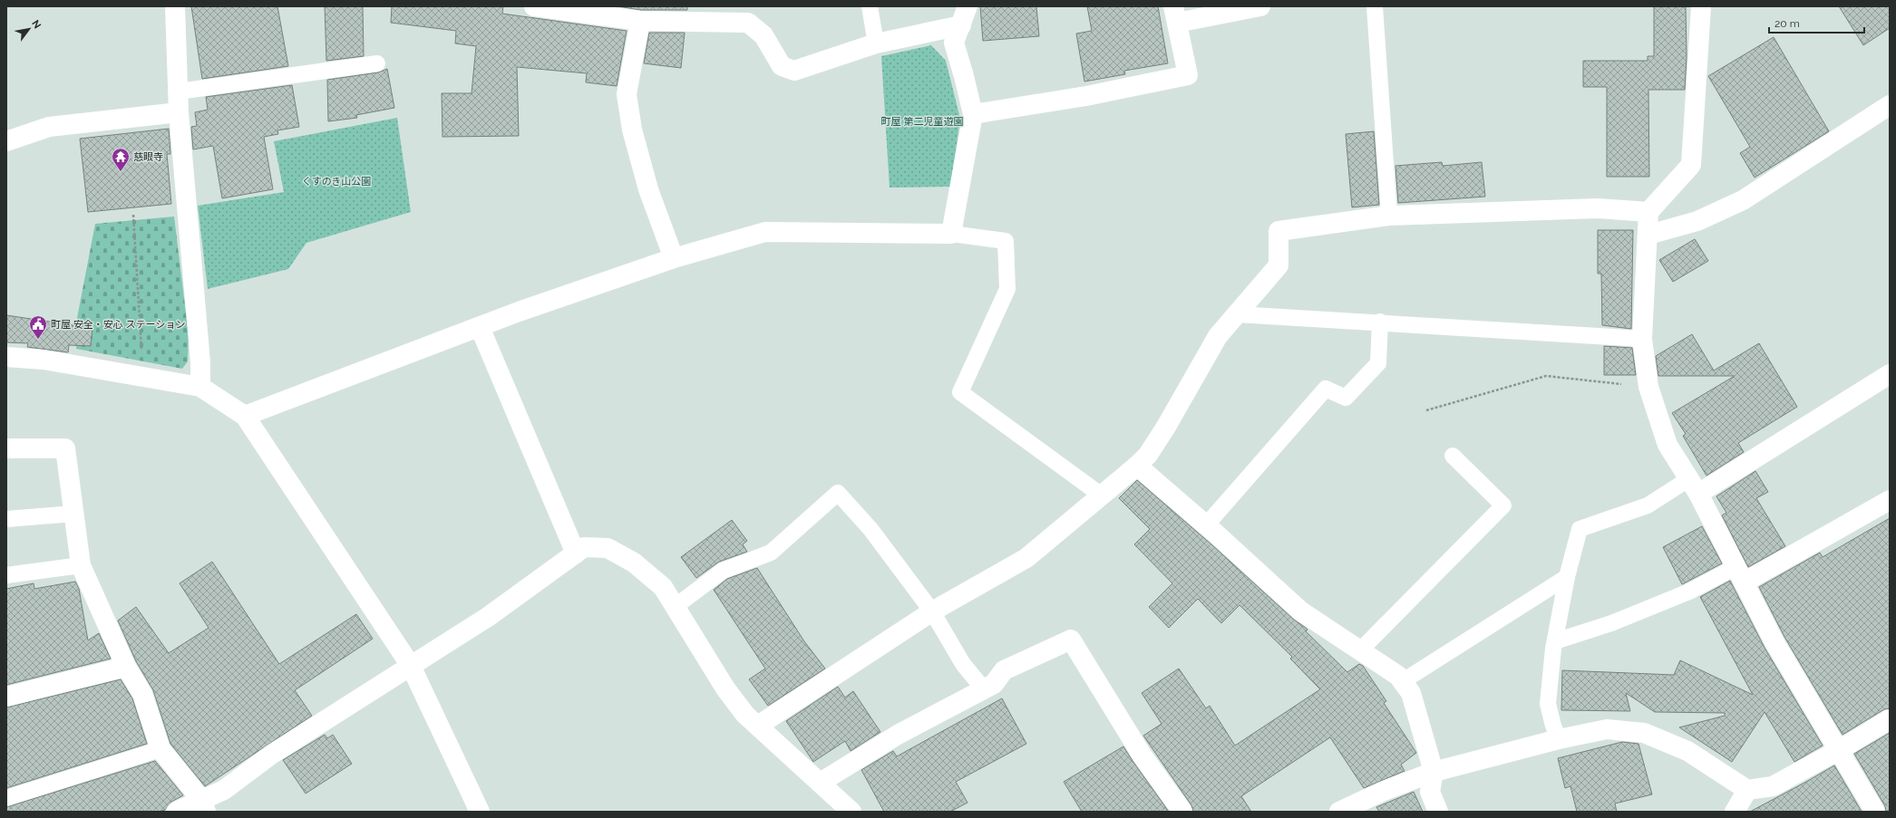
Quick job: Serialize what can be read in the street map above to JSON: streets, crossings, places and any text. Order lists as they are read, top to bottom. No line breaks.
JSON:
{"parks":["町屋 第二児童遊園","くすのき山公園"],"places":{"temple":["慈眼寺"],"public building":["町屋 安全・安心 ステーション"]},"scale_bar":"20 m","north":"top right"}
